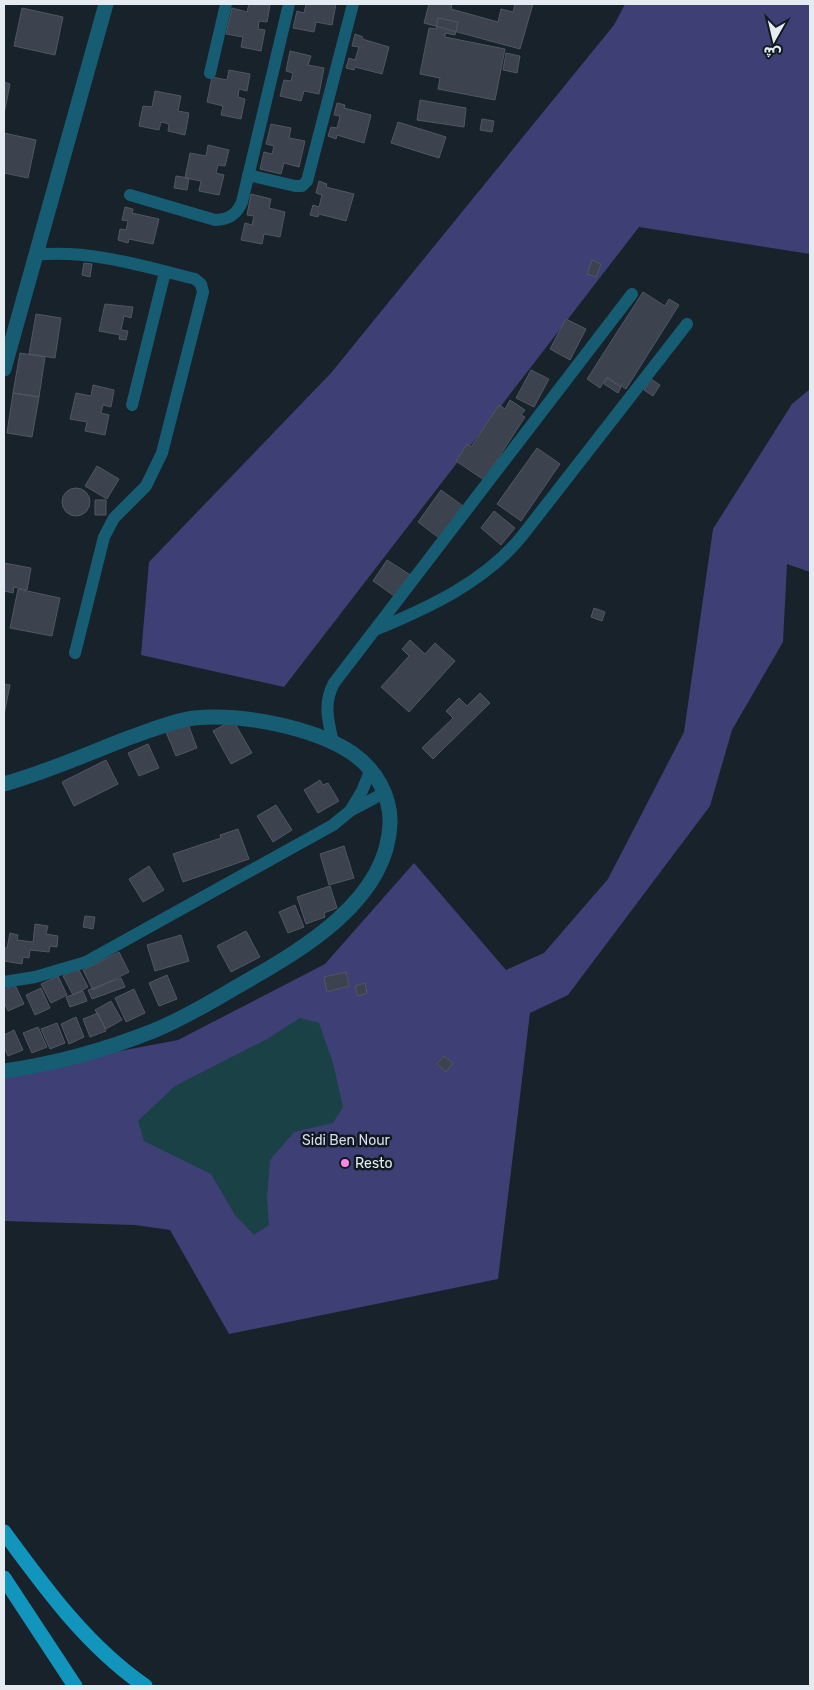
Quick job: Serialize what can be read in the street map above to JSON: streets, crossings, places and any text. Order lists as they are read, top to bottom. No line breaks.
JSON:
{"parks":["Sidi Ben Nour"],"places":["Resto"],"north":"bottom"}
